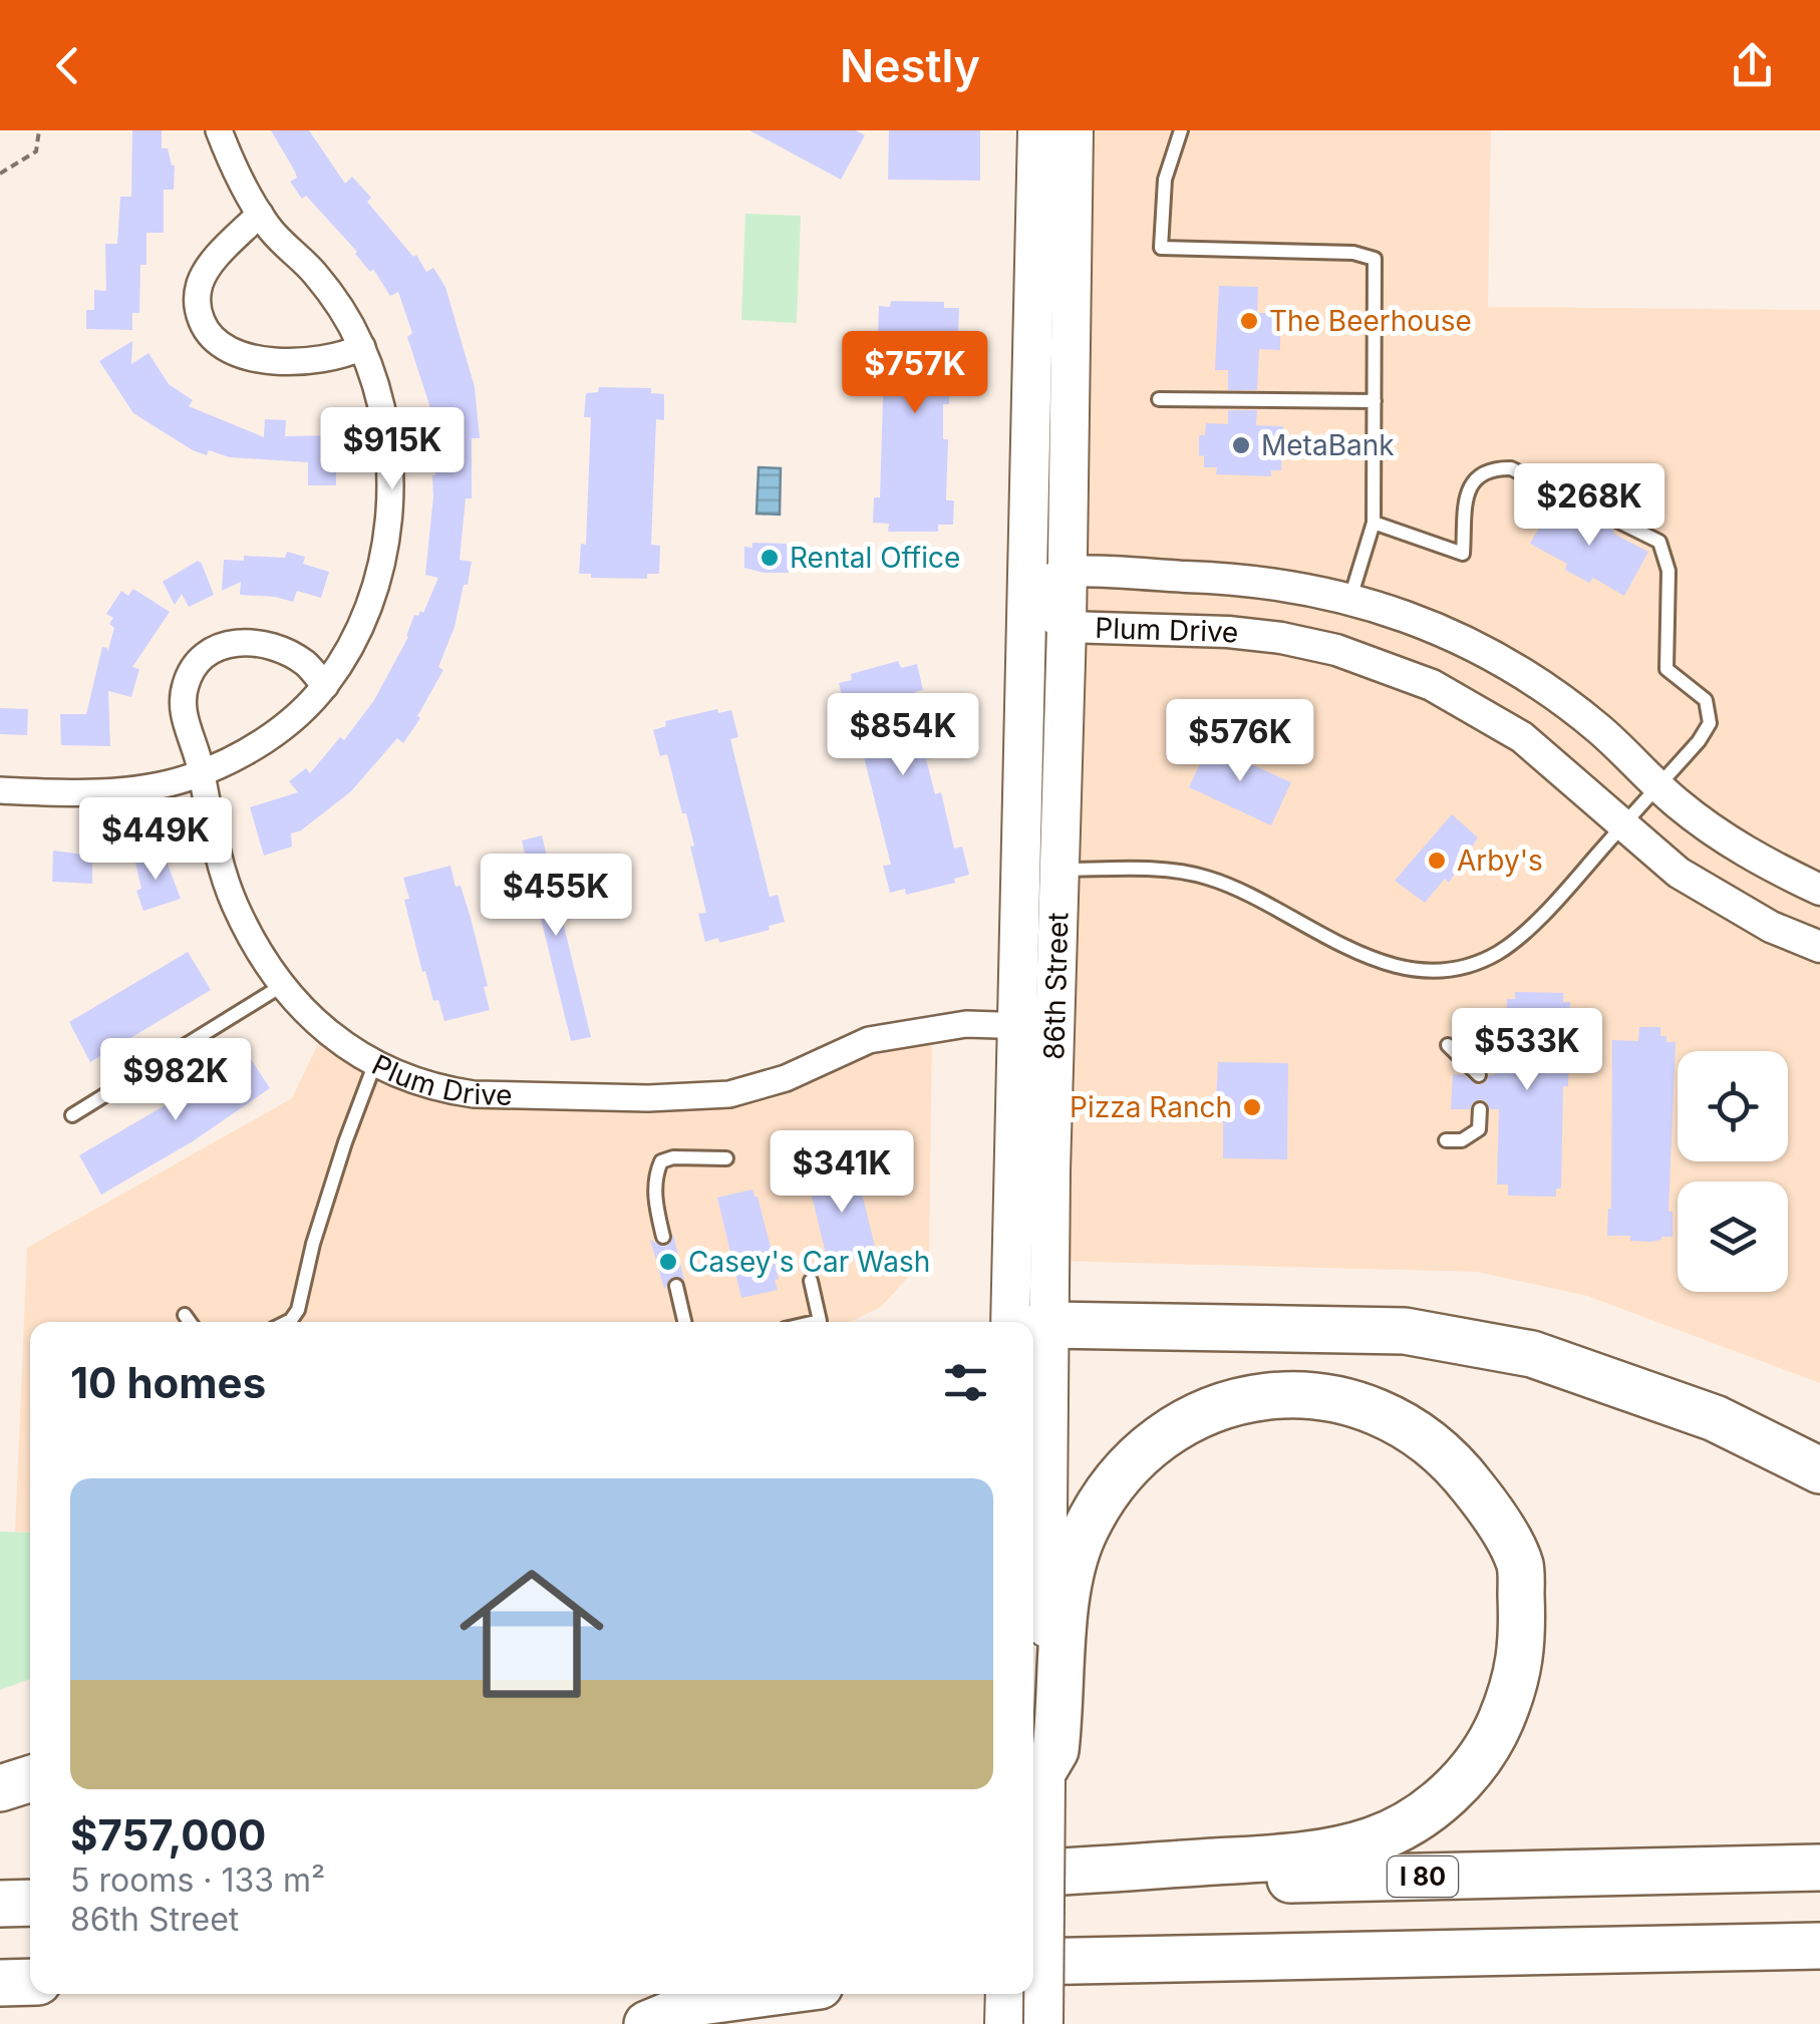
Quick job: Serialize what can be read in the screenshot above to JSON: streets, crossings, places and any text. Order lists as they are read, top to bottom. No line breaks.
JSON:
{"streets":{"highway":["I 80"],"main road":["86th Street"],"street":["Plum Drive"]},"crossings":[["Plum Drive","86th Street"]],"places":["The Beerhouse","MetaBank","Rental Office","Arby's","Pizza Ranch","Casey's Car Wash"],"page":{"header":"Nestly","price":["$757K","$915K","$268K","$854K","$576K","$449K","$455K","$533K","$982K","$341K"],"heading":"10 homes","list":[{"name":"$757,000","note":"5 rooms · 133 m² · 86th Street"}]}}
